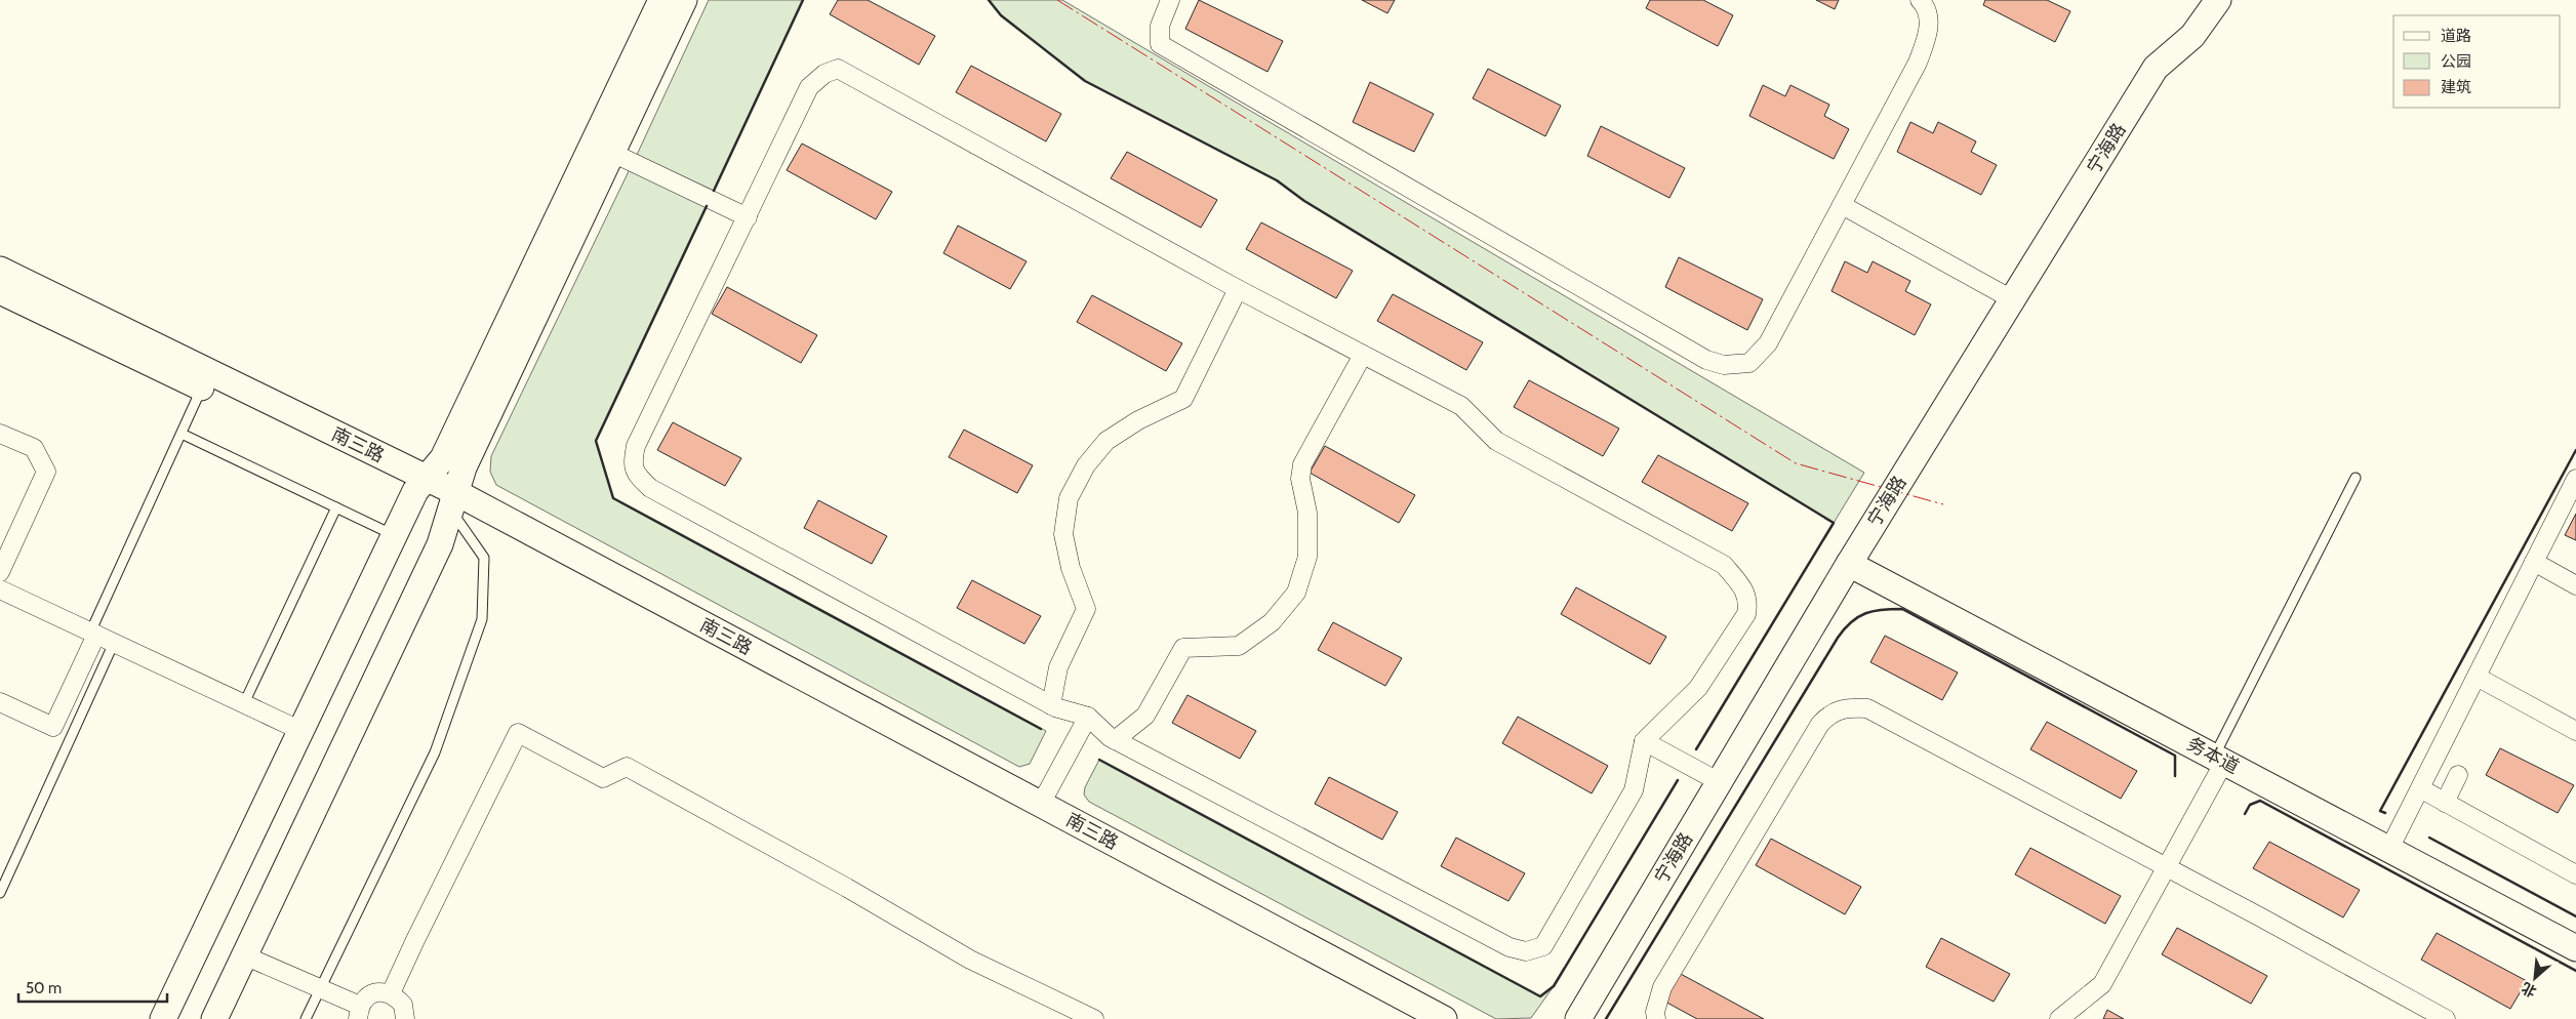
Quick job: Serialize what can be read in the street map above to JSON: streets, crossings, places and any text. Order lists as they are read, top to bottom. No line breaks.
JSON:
{"streets":{"street":["宁海路","南三路","务本道"]},"crossings":[["宁海路","务本道"]],"legend":["道路","公园","建筑"],"scale_bar":"50 m","north":"bottom left"}
